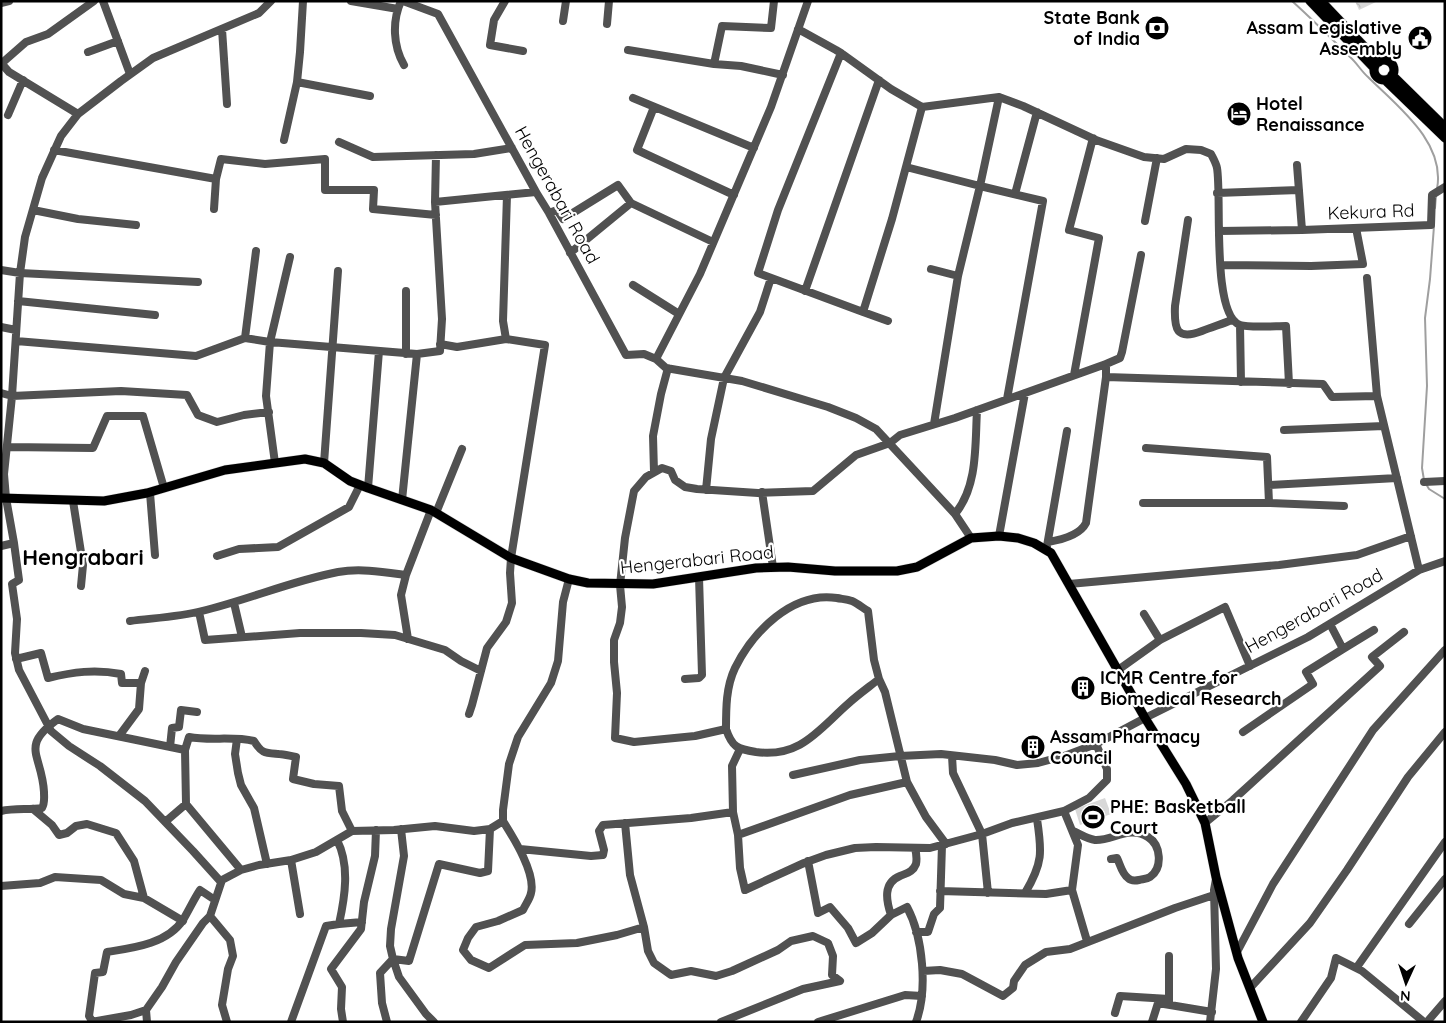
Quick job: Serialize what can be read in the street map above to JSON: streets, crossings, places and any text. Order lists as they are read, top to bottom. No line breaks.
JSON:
{"streets":{"main road":["Hengerabari Road"],"street":["Kekura Rd"]},"districts":["Hengrabari"],"places":{"bank":["State Bank of India"],"public building":["Assam Legislative Assembly"],"hotel":["Hotel Renaissance"],"building":["ICMR Centre for Biomedical Research","Assam Pharmacy Council"],"sports":["PHE: Basketball Court"]},"north":"bottom"}
